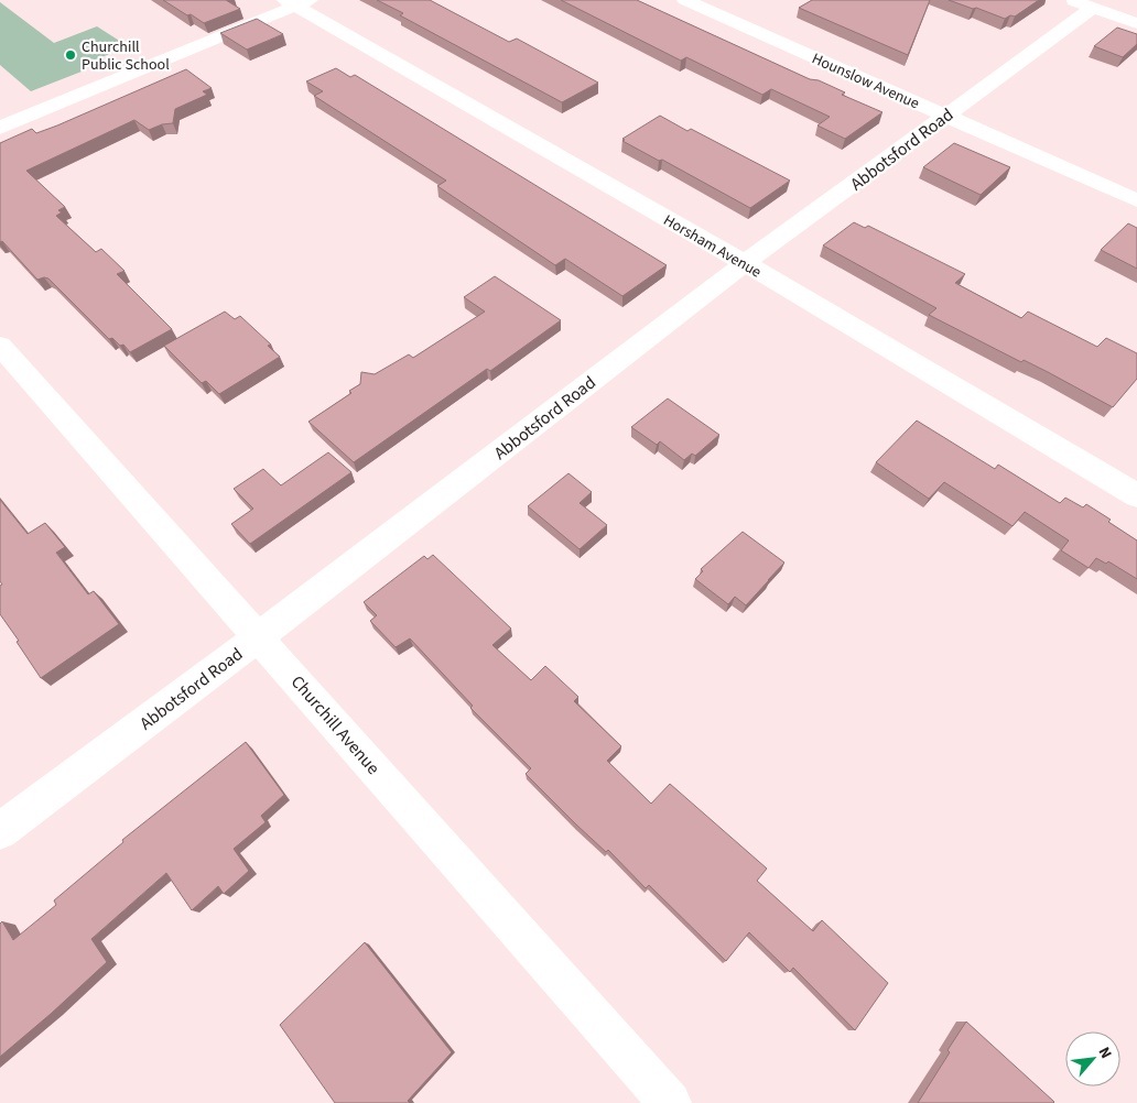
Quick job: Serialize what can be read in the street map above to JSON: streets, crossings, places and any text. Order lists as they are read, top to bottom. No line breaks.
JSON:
{"streets":{"street":["Hounslow Avenue","Abbotsford Road","Horsham Avenue","Churchill Avenue"]},"crossings":[["Hounslow Avenue","Abbotsford Road"],["Abbotsford Road","Horsham Avenue"],["Abbotsford Road","Churchill Avenue"]],"places":["Churchill Public School"],"north":"top right"}
